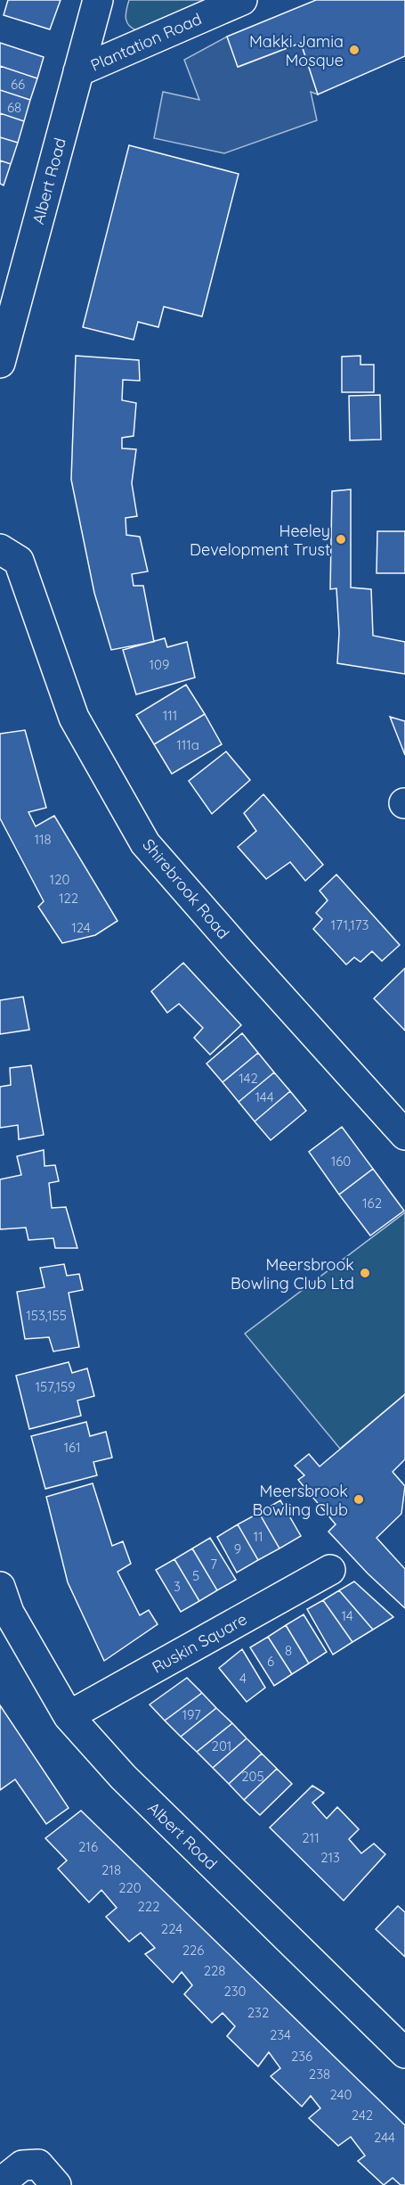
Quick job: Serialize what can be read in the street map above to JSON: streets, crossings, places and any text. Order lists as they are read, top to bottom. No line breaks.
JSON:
{"streets":{"street":["Plantation Road","Albert Road","Shirebrook Road","Ruskin Square"]},"crossings":[["Plantation Road","Albert Road"],["Albert Road","Ruskin Square"]],"places":["Makki Jamia Mosque","Heeley Development Trust","Meersbrook Bowling Club Ltd","Meersbrook Bowling Club"],"house_numbers":["66","68","109","111","111a","118","120","122","171,173","124","142","144","160","162","153,155","157,159","161","11","9","7","5","3","14","8","6","4","197","201","205","211","216","213","218","220","222","224","226","228","230","232","234","236","238","240","242","244"]}
